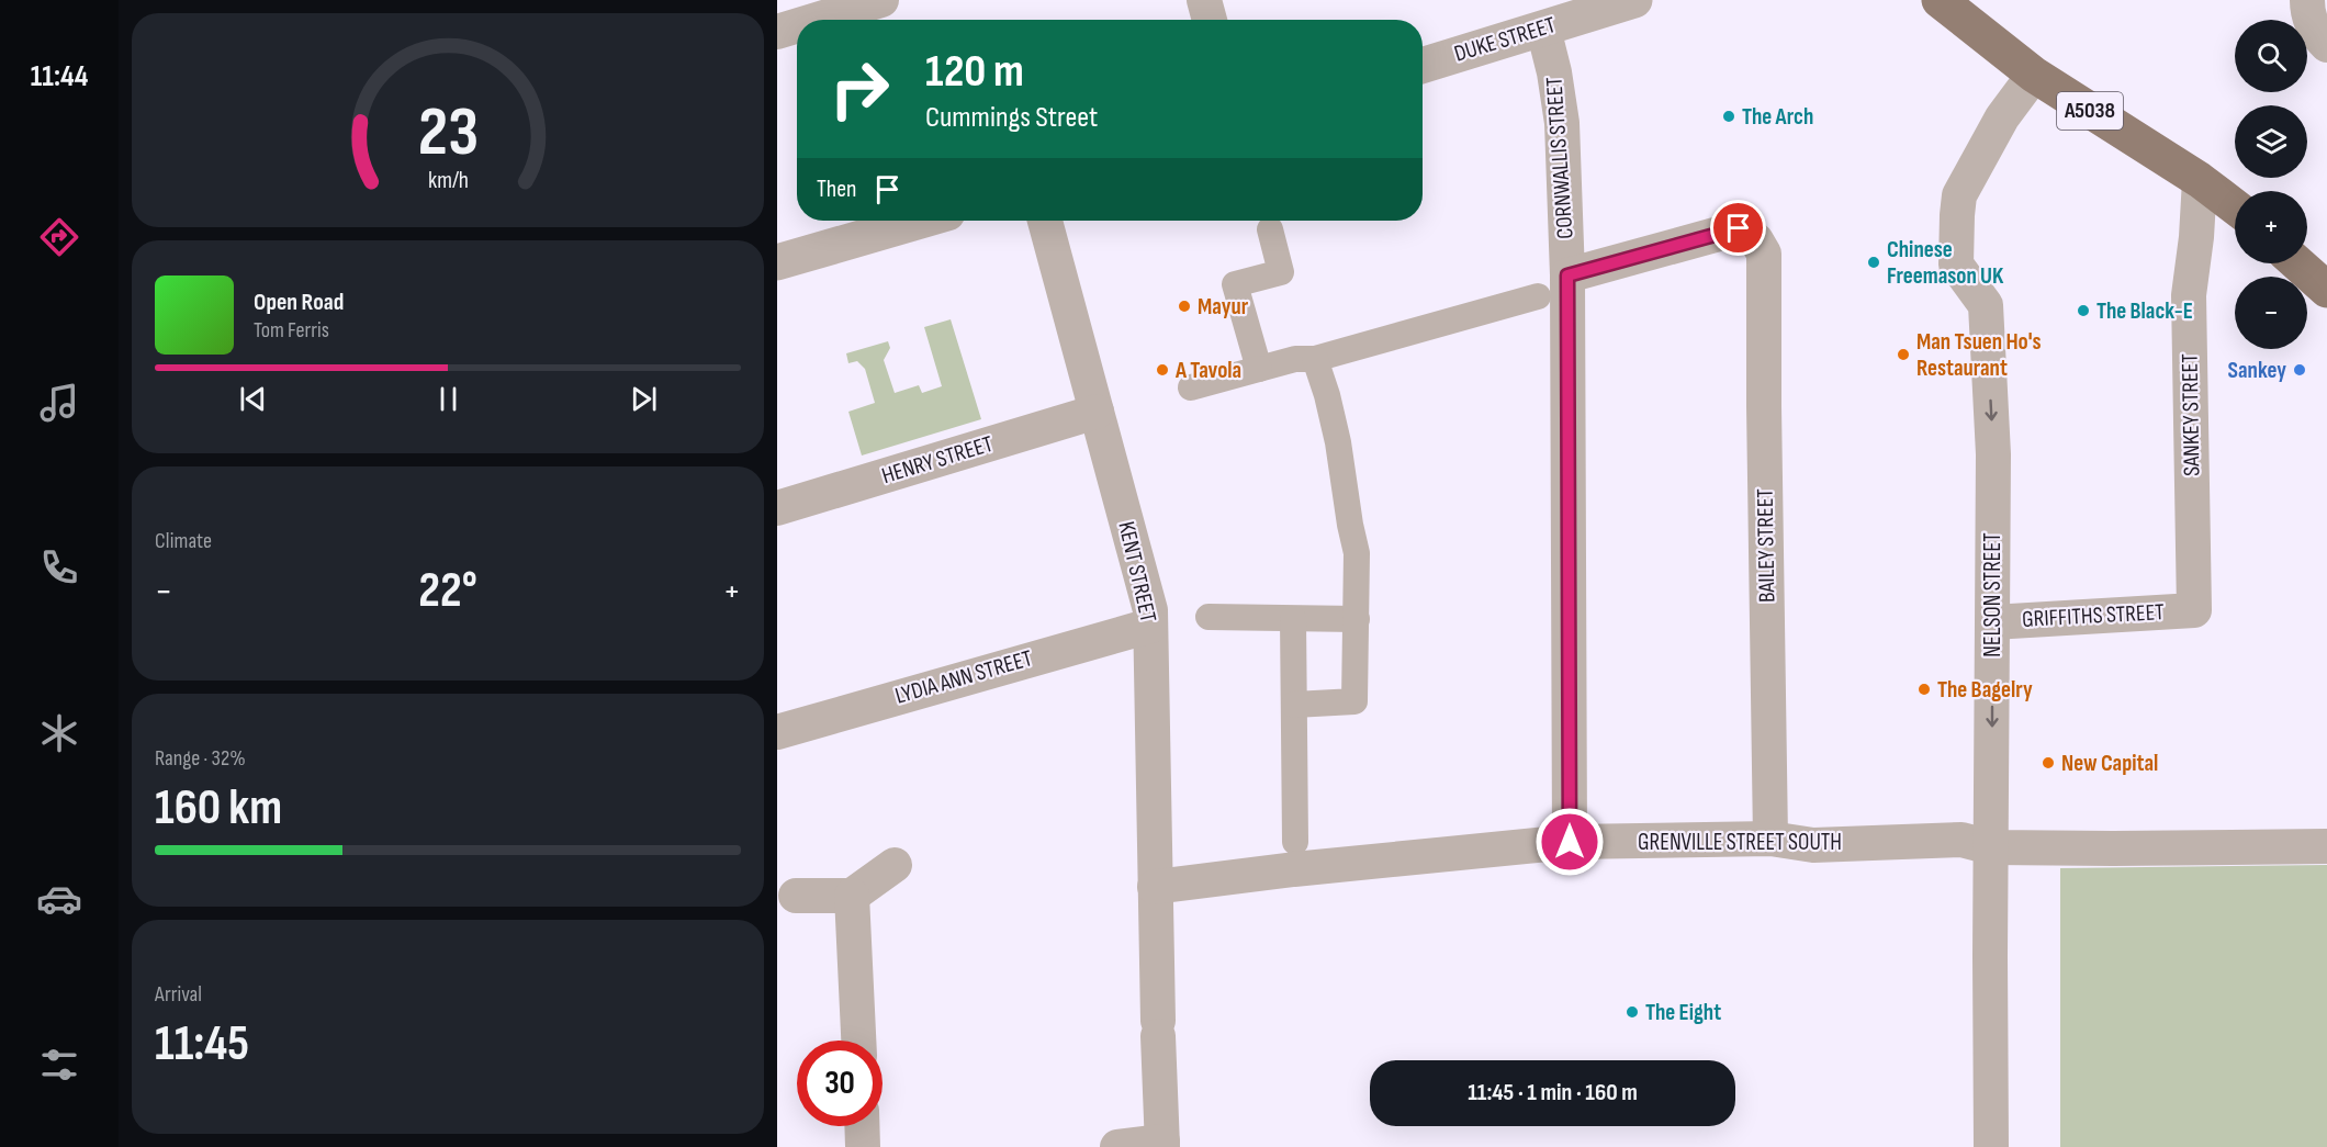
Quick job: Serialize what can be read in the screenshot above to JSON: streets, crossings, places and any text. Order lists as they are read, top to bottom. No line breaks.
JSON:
{"streets":{"main road":["A5038"],"street":["DUKE STREET","CORNWALLIS STREET","SANKEY STREET","HENRY STREET","BAILEY STREET","KENT STREET","NELSON STREET","GRIFFITHS STREET","LYDIA ANN STREET","GRENVILLE STREET SOUTH"]},"crossings":[["DUKE STREET","CORNWALLIS STREET"],["A5038","SANKEY STREET"],["A5038","NELSON STREET"],["CORNWALLIS STREET","BAILEY STREET"],["CORNWALLIS STREET","GRENVILLE STREET SOUTH"],["SANKEY STREET","GRIFFITHS STREET"],["HENRY STREET","KENT STREET"],["BAILEY STREET","GRENVILLE STREET SOUTH"],["KENT STREET","LYDIA ANN STREET"],["KENT STREET","GRENVILLE STREET SOUTH"],["NELSON STREET","GRIFFITHS STREET"],["NELSON STREET","GRENVILLE STREET SOUTH"]],"one_way":["NELSON STREET"],"places":["The Arch","Chinese Freemason UK","Mayur","The Black-E","Man Tsuen Ho's Restaurant","A Tavola","Sankey","The Bagelry","New Capital","The Eight"],"page":{"tabs":"11:44","map_buttons":["+","−"],"turn":["120 m","Cummings Street"],"then":"Then","song":["Open Road","Tom Ferris"],"tile":["Climate",["Range · 32%","160 km"],["Arrival","11:45"]],"heat":["−","22°","+"],"limit":"30","trip":"11:45 · 1 min · 160 m","gauge":["23","km/h"]}}
